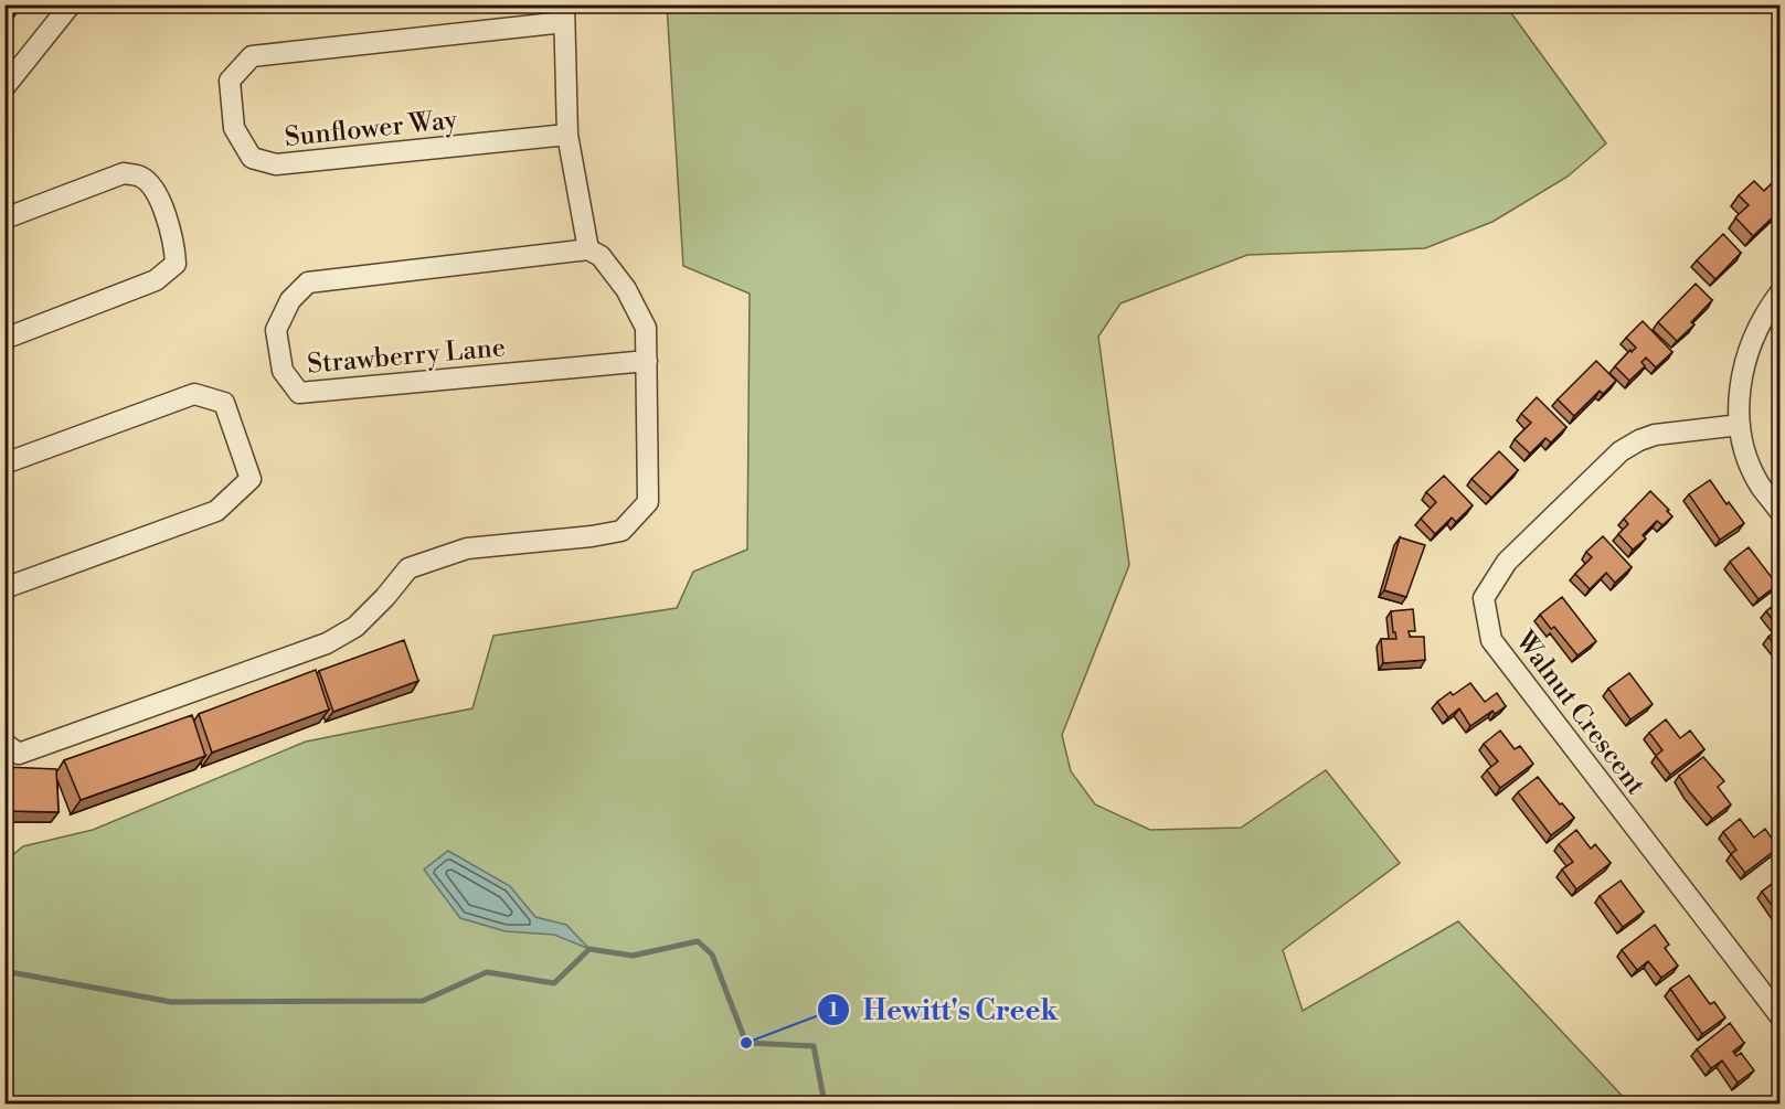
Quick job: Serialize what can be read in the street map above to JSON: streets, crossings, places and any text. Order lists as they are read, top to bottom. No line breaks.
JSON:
{"streets":{"street":["Sunflower Way","Strawberry Lane","Walnut Crescent"]},"places":["Hewitt's Creek"]}
